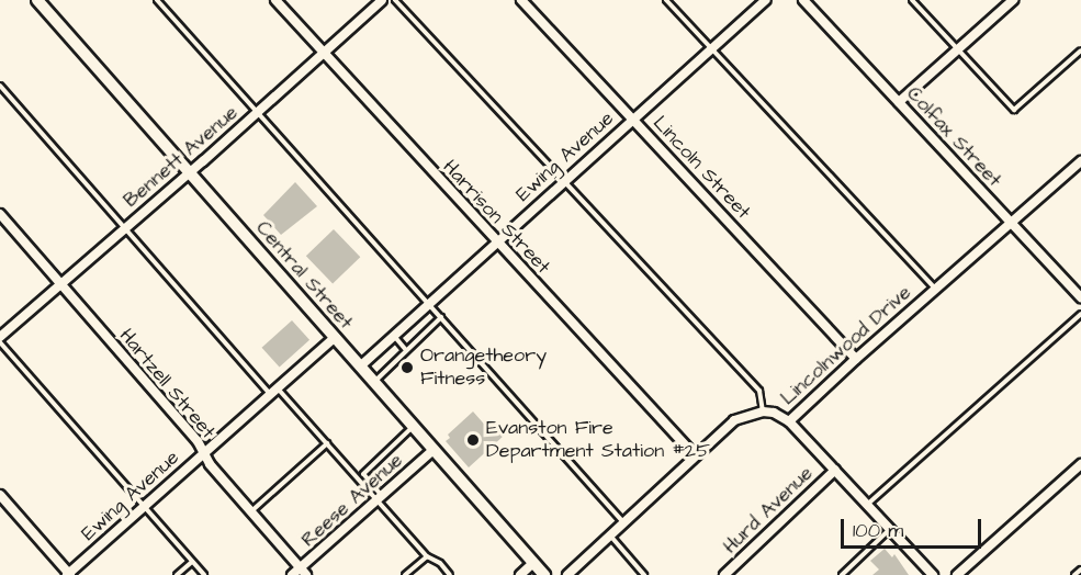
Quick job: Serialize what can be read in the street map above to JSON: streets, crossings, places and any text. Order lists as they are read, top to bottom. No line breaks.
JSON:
{"streets":{"main road":["Central Street"],"street":["Colfax Street","Bennett Avenue","Ewing Avenue","Lincoln Street","Harrison Street","Lincolnwood Drive","Hartzell Street","Reese Avenue","Hurd Avenue"]},"crossings":[["Colfax Street","Lincolnwood Drive"],["Bennett Avenue","Harrison Street"],["Bennett Avenue","Central Street"],["Bennett Avenue","Hartzell Street"],["Ewing Avenue","Lincoln Street"],["Ewing Avenue","Harrison Street"],["Ewing Avenue","Central Street"],["Ewing Avenue","Hartzell Street"],["Lincoln Street","Lincolnwood Drive"],["Harrison Street","Lincolnwood Drive"],["Central Street","Reese Avenue"],["Hartzell Street","Reese Avenue"]],"places":["Orangetheory Fitness","Evanston Fire Department Station #25"],"scale_bar":"100 m"}
